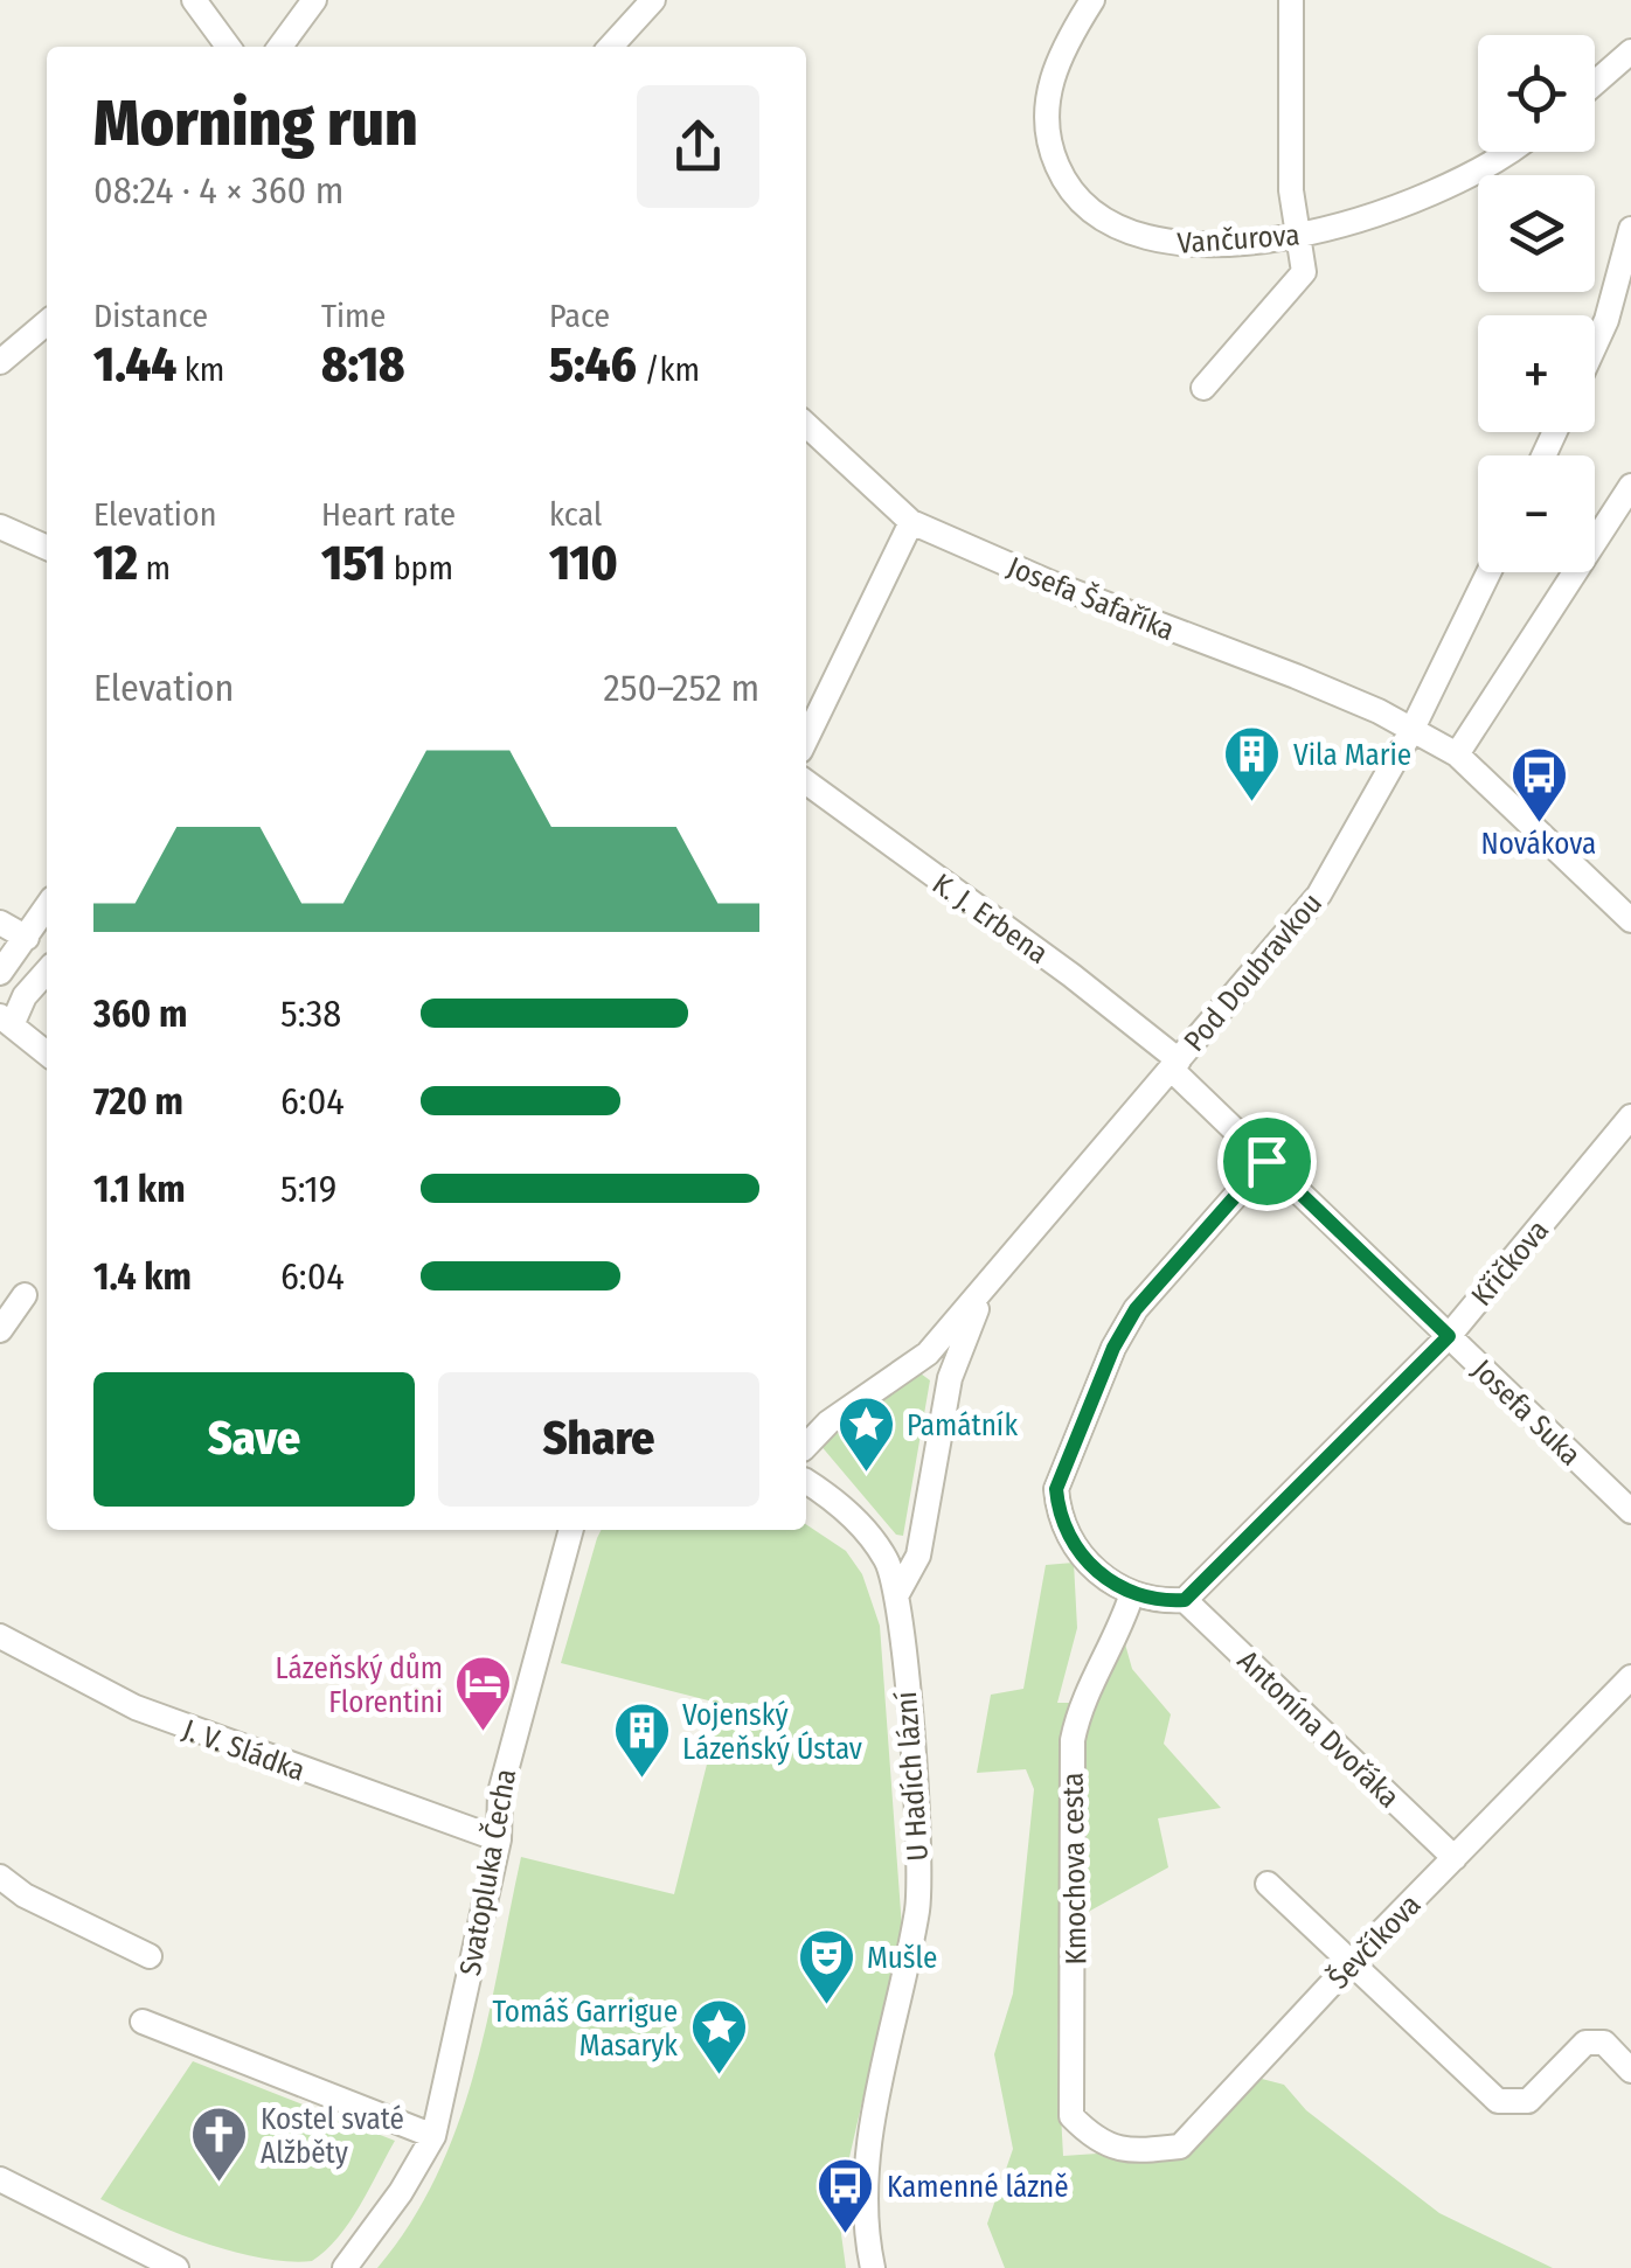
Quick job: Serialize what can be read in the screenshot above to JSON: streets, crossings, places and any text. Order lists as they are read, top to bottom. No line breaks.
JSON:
{"streets":{"street":["Vančurova","Josefa Šafaříka","K. J. Erbena","Pod Doubravkou","Křičkova","Josefa Suka","Antonína Dvořáka","J. V. Sládka","U Hadích lázní","Kmochova cesta","Svatopluka Čecha","Ševčíkova"]},"crossings":[["Josefa Šafaříka","Pod Doubravkou"],["K. J. Erbena","Pod Doubravkou"],["K. J. Erbena","Josefa Suka"],["Pod Doubravkou","Josefa Suka"],["Pod Doubravkou","U Hadích lázní"],["Křičkova","Josefa Suka"],["Křičkova","Antonína Dvořáka"],["Antonína Dvořáka","Ševčíkova"],["J. V. Sládka","Svatopluka Čecha"],["Kmochova cesta","Ševčíkova"]],"places":{"building":["Vila Marie","Vojenský Lázeňský Ústav"],"bus stop":["Novákova","Kamenné lázně"],"place":["Památník","Tomáš Garrigue Masaryk"],"hotel":["Lázeňský dům Florentini"],"theatre":["Mušle"],"church":["Kostel svaté Alžběty"]},"page":{"map_buttons":["+","−"],"heading":["Morning run","08:24 · 4 × 360 m"],"stats":[["Distance","1.44 km"],["Time","8:18"],["Pace","5:46 /km"],["Elevation","12 m"],["Heart rate","151 bpm"],["kcal","110"]],"chart":["Elevation","250–252 m"],"list":[{"name":"360 m","note":"5:38"},{"name":"720 m","note":"6:04"},{"name":"1.1 km","note":"5:19"},{"name":"1.4 km","note":"6:04"}],"buttons":["Save","Share"]}}
